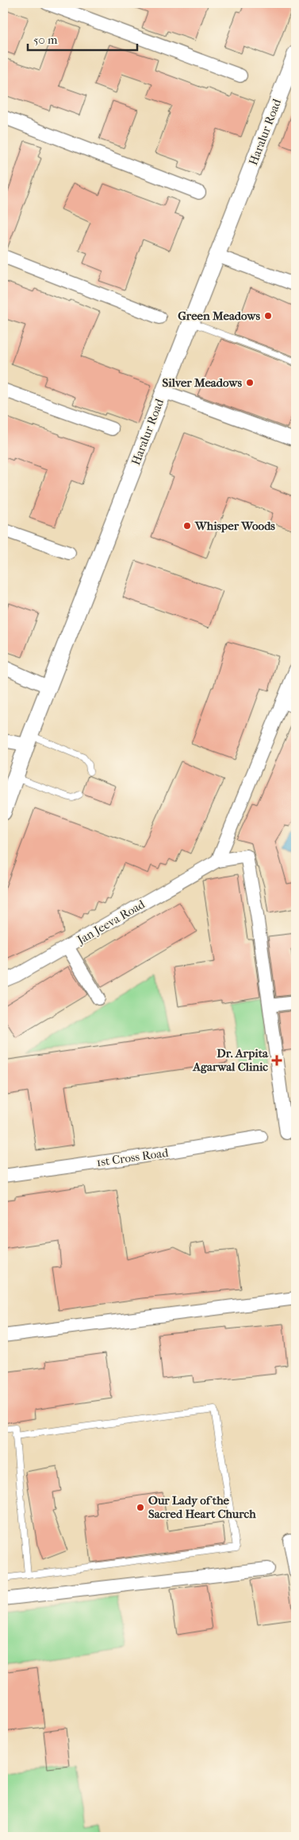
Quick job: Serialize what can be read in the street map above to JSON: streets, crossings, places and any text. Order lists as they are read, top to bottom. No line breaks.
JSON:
{"streets":{"street":["Haralur Road","Jan Jeeva Road","1st Cross Road"]},"places":{"other":["Green Meadows","Silver Meadows","Whisper Woods","Our Lady of the Sacred Heart Church"],"health":["Dr. Arpita Agarwal Clinic"]},"scale_bar":"50 m"}
